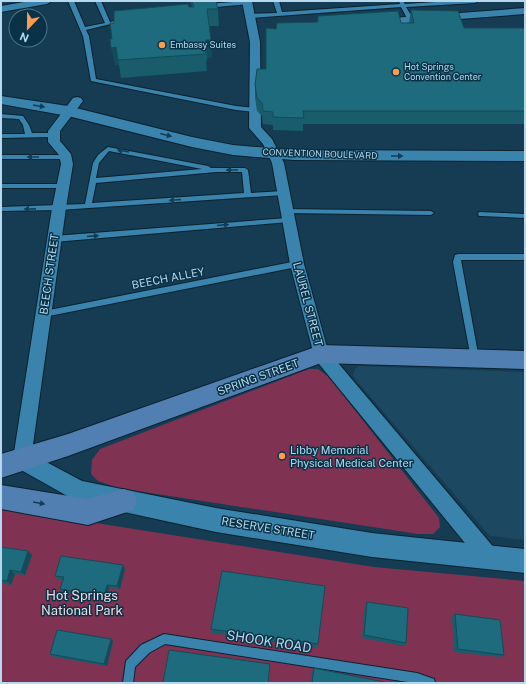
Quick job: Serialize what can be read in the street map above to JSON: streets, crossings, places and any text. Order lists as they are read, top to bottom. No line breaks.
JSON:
{"streets":{"main road":["SPRING STREET"],"street":["CONVENTION BOULEVARD","BEECH STREET","LAUREL STREET","RESERVE STREET"],"lane":["BEECH ALLEY","SHOOK ROAD"]},"crossings":[["CONVENTION BOULEVARD","LAUREL STREET"],["BEECH STREET","BEECH ALLEY"],["BEECH STREET","SPRING STREET"],["BEECH STREET","RESERVE STREET"],["BEECH ALLEY","LAUREL STREET"],["LAUREL STREET","SPRING STREET"],["LAUREL STREET","RESERVE STREET"],["SPRING STREET","RESERVE STREET"]],"parks":["Hot Springs National Park"],"places":["Embassy Suites","Hot Springs Convention Center","Libby Memorial Physical Medical Center"],"north":"bottom"}
